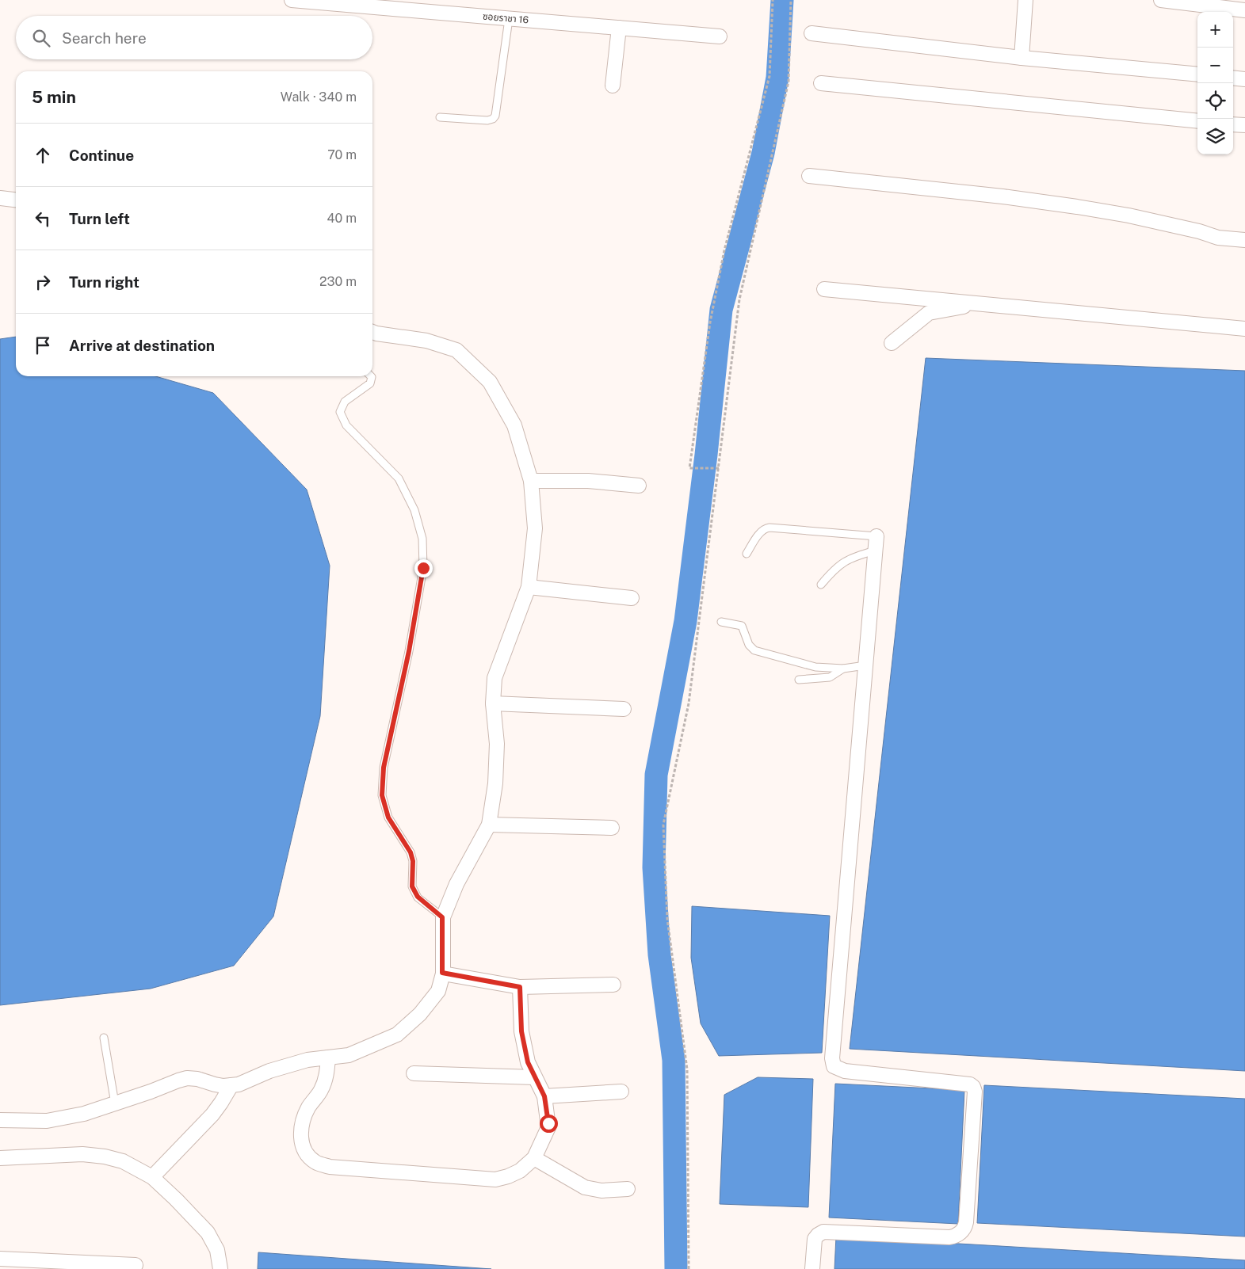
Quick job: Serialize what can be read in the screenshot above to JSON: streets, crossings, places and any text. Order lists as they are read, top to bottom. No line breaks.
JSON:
{"streets":{"street":["ซอยราชา 16"]},"page":{"map_buttons":["+","−"],"search":"Search here","heading":["5 min","Walk · 340 m"],"list":[["Continue","70 m"],["Turn left","40 m"],["Turn right","230 m"],"Arrive at destination"]}}
